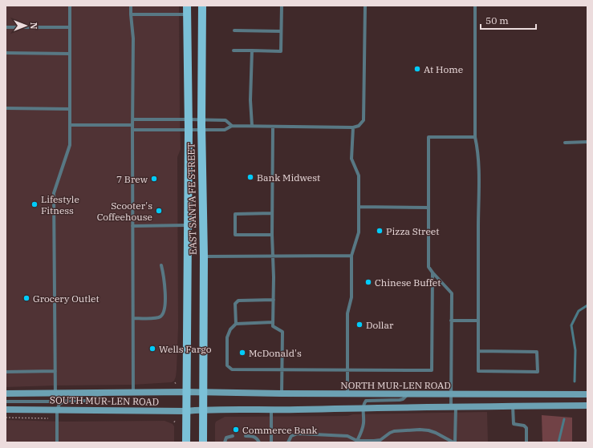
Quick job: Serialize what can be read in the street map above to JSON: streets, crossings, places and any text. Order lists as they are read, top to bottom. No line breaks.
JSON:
{"streets":{"main road":["EAST SANTA FE STREET","NORTH MUR-LEN ROAD","SOUTH MUR-LEN ROAD"]},"crossings":[["EAST SANTA FE STREET","NORTH MUR-LEN ROAD"],["EAST SANTA FE STREET","SOUTH MUR-LEN ROAD"],["NORTH MUR-LEN ROAD","SOUTH MUR-LEN ROAD"]],"places":["At Home","Bank Midwest","7 Brew","Lifestyle Fitness","Scooter's Coffeehouse","Pizza Street","Chinese Buffet","Grocery Outlet","Dollar","Wells Fargo","McDonald's","Commerce Bank"],"scale_bar":"50 m","north":"right"}
